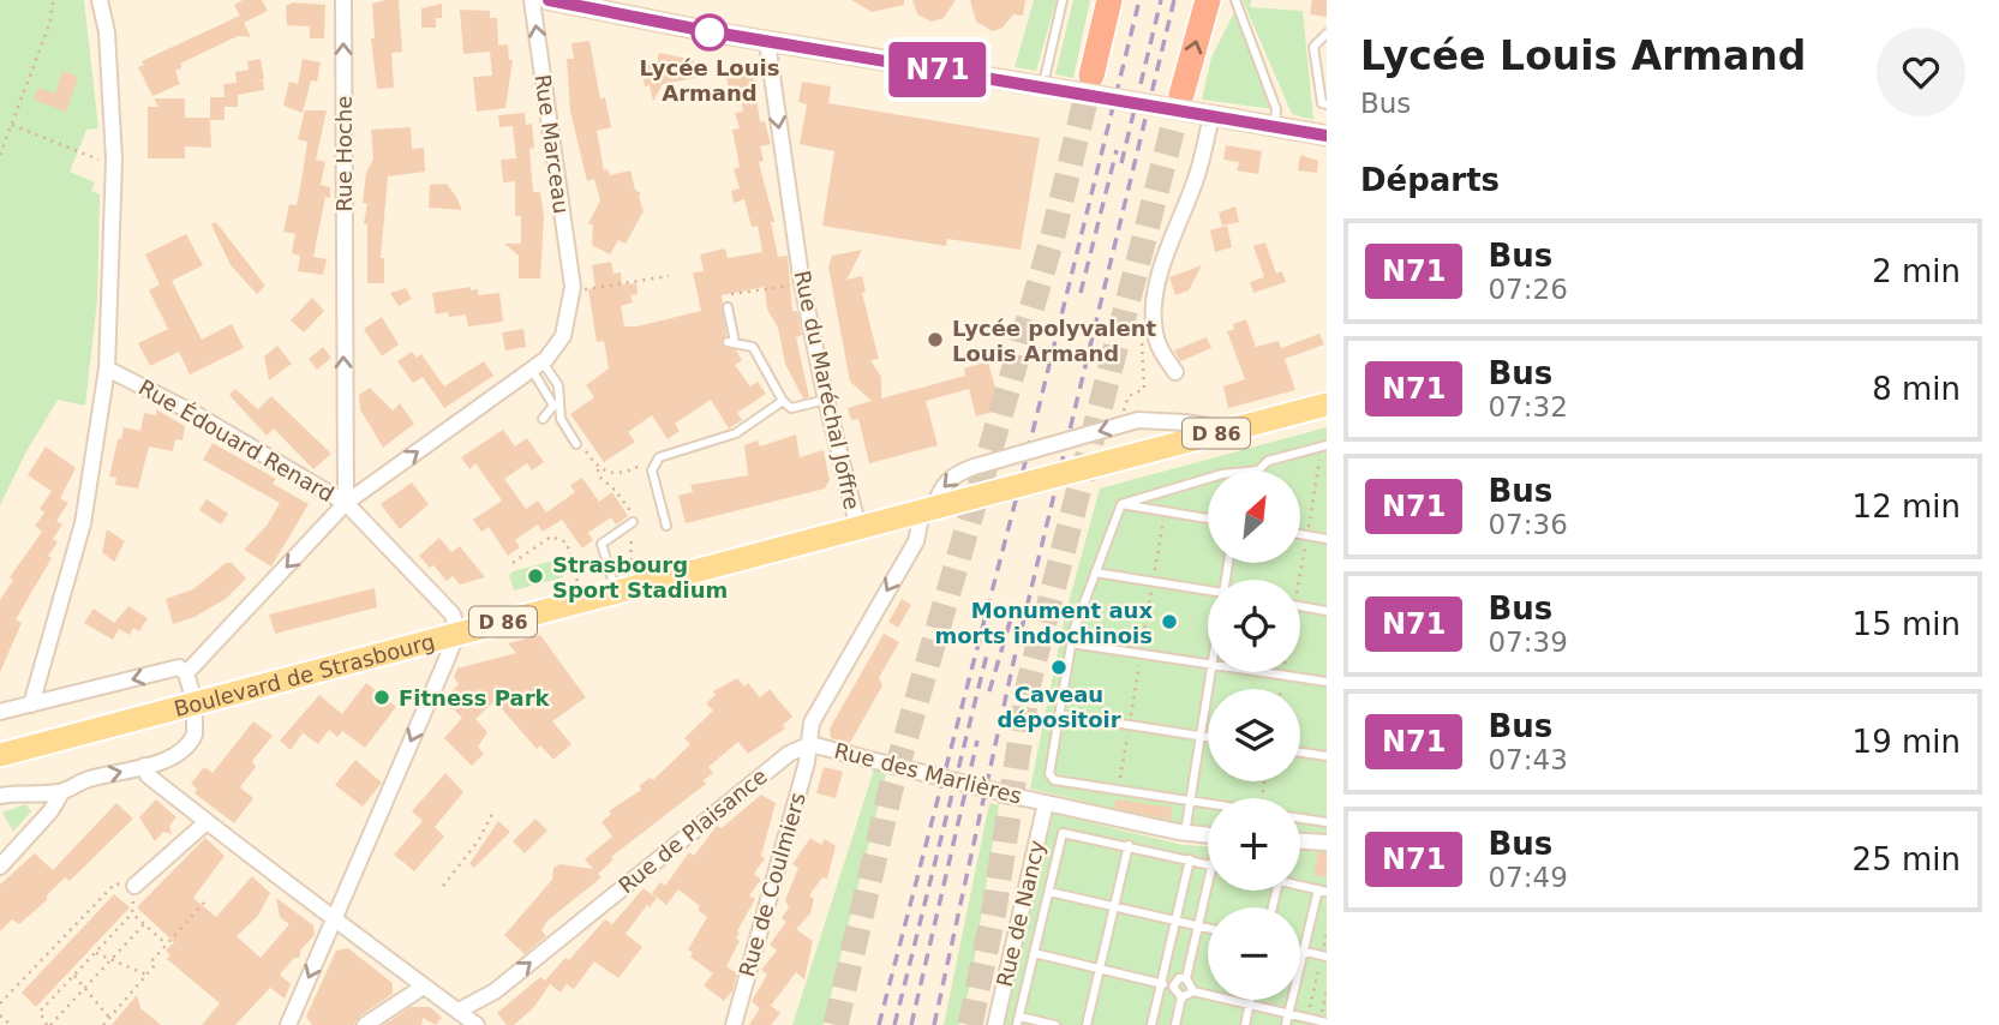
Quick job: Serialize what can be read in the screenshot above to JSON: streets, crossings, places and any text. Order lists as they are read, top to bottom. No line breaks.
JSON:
{"streets":{"main road":["D 86","Boulevard de Strasbourg"],"street":["Rue Marceau","Rue Hoche","Rue du Maréchal Joffre","Rue Édouard Renard","Rue des Marlières","Rue de Plaisance","Rue de Coulmiers","Rue de Nancy"]},"crossings":[["Rue Hoche","Rue Édouard Renard"],["Rue du Maréchal Joffre","Boulevard de Strasbourg"],["D 86","Boulevard de Strasbourg"],["Rue Édouard Renard","Boulevard de Strasbourg"],["Rue des Marlières","Rue de Plaisance"],["Rue des Marlières","Rue de Coulmiers"],["Rue des Marlières","Rue de Nancy"],["Rue de Plaisance","Rue de Coulmiers"]],"one_way":["Rue Marceau","Rue Hoche","Rue du Maréchal Joffre","Rue de Plaisance"],"places":["Lycée Louis Armand","Lycée polyvalent Louis Armand","Strasbourg Sport Stadium","Monument aux morts indochinois","Caveau dépositoir","Fitness Park"],"lines":["bus line N71"],"north":"top right","page":{"on_map":"N71","heading":[["Lycée Louis Armand","Bus"],"Départs"],"list":[{"mark":"N71","name":"Bus","note":"07:26","value":"2 min"},{"mark":"N71","name":"Bus","note":"07:32","value":"8 min"},{"mark":"N71","name":"Bus","note":"07:36","value":"12 min"},{"mark":"N71","name":"Bus","note":"07:39","value":"15 min"},{"mark":"N71","name":"Bus","note":"07:43","value":"19 min"},{"mark":"N71","name":"Bus","note":"07:49","value":"25 min"}],"map_buttons":["+","−"]}}
